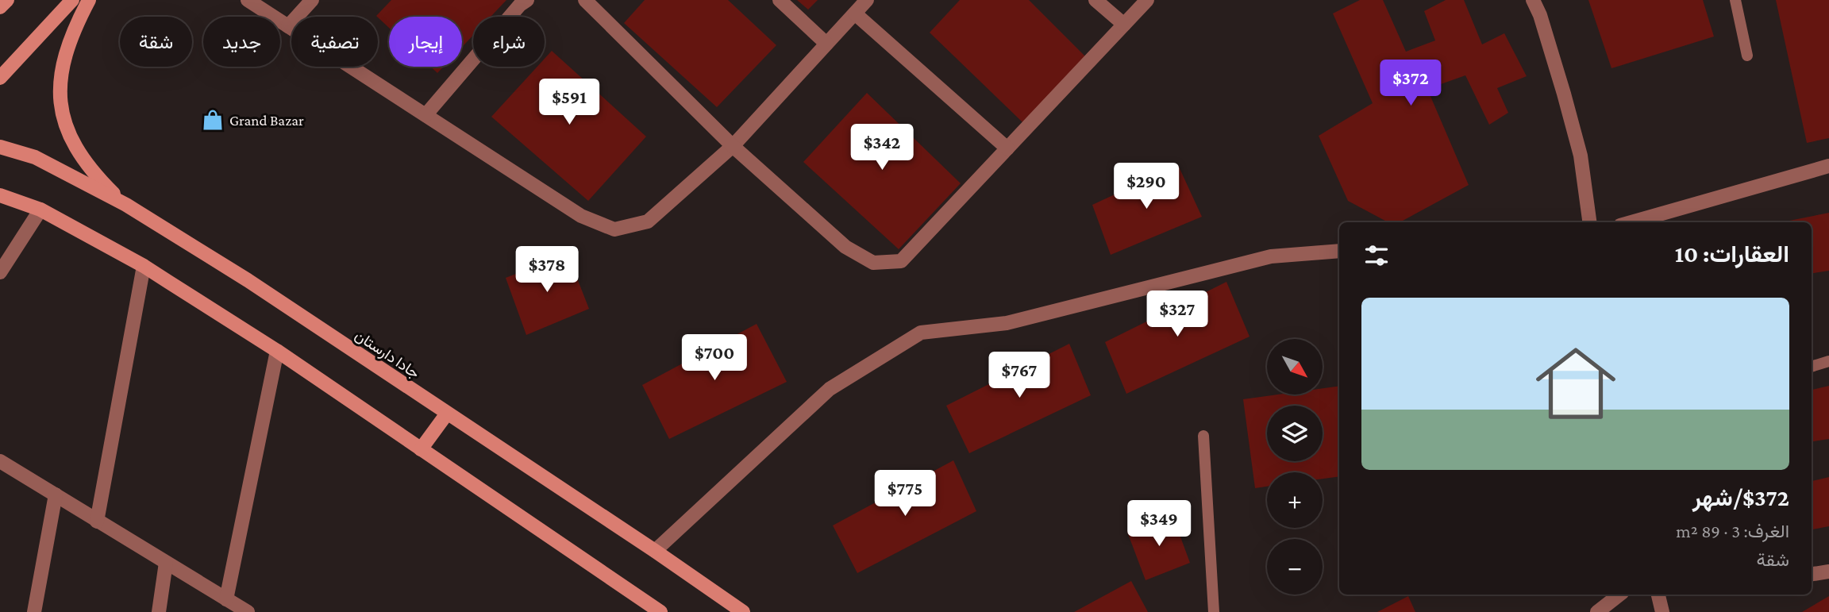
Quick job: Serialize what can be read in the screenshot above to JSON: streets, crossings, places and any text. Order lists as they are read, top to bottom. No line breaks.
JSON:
{"streets":{"main road":["جادا دارستان"]},"places":{"shop":["Grand Bazar"]},"north":"bottom right","page":{"chip":["شراء","إيجار","تصفية","جديد","شقة"],"price":["$372","$591","$342","$290","$378","$327","$700","$767","$775","$349"],"heading":"العقارات: 10","list":[{"name":"$372/شهر","note":"الغرف: 3 · 89 m² · شقة"}],"map_buttons":["+","−"]}}
